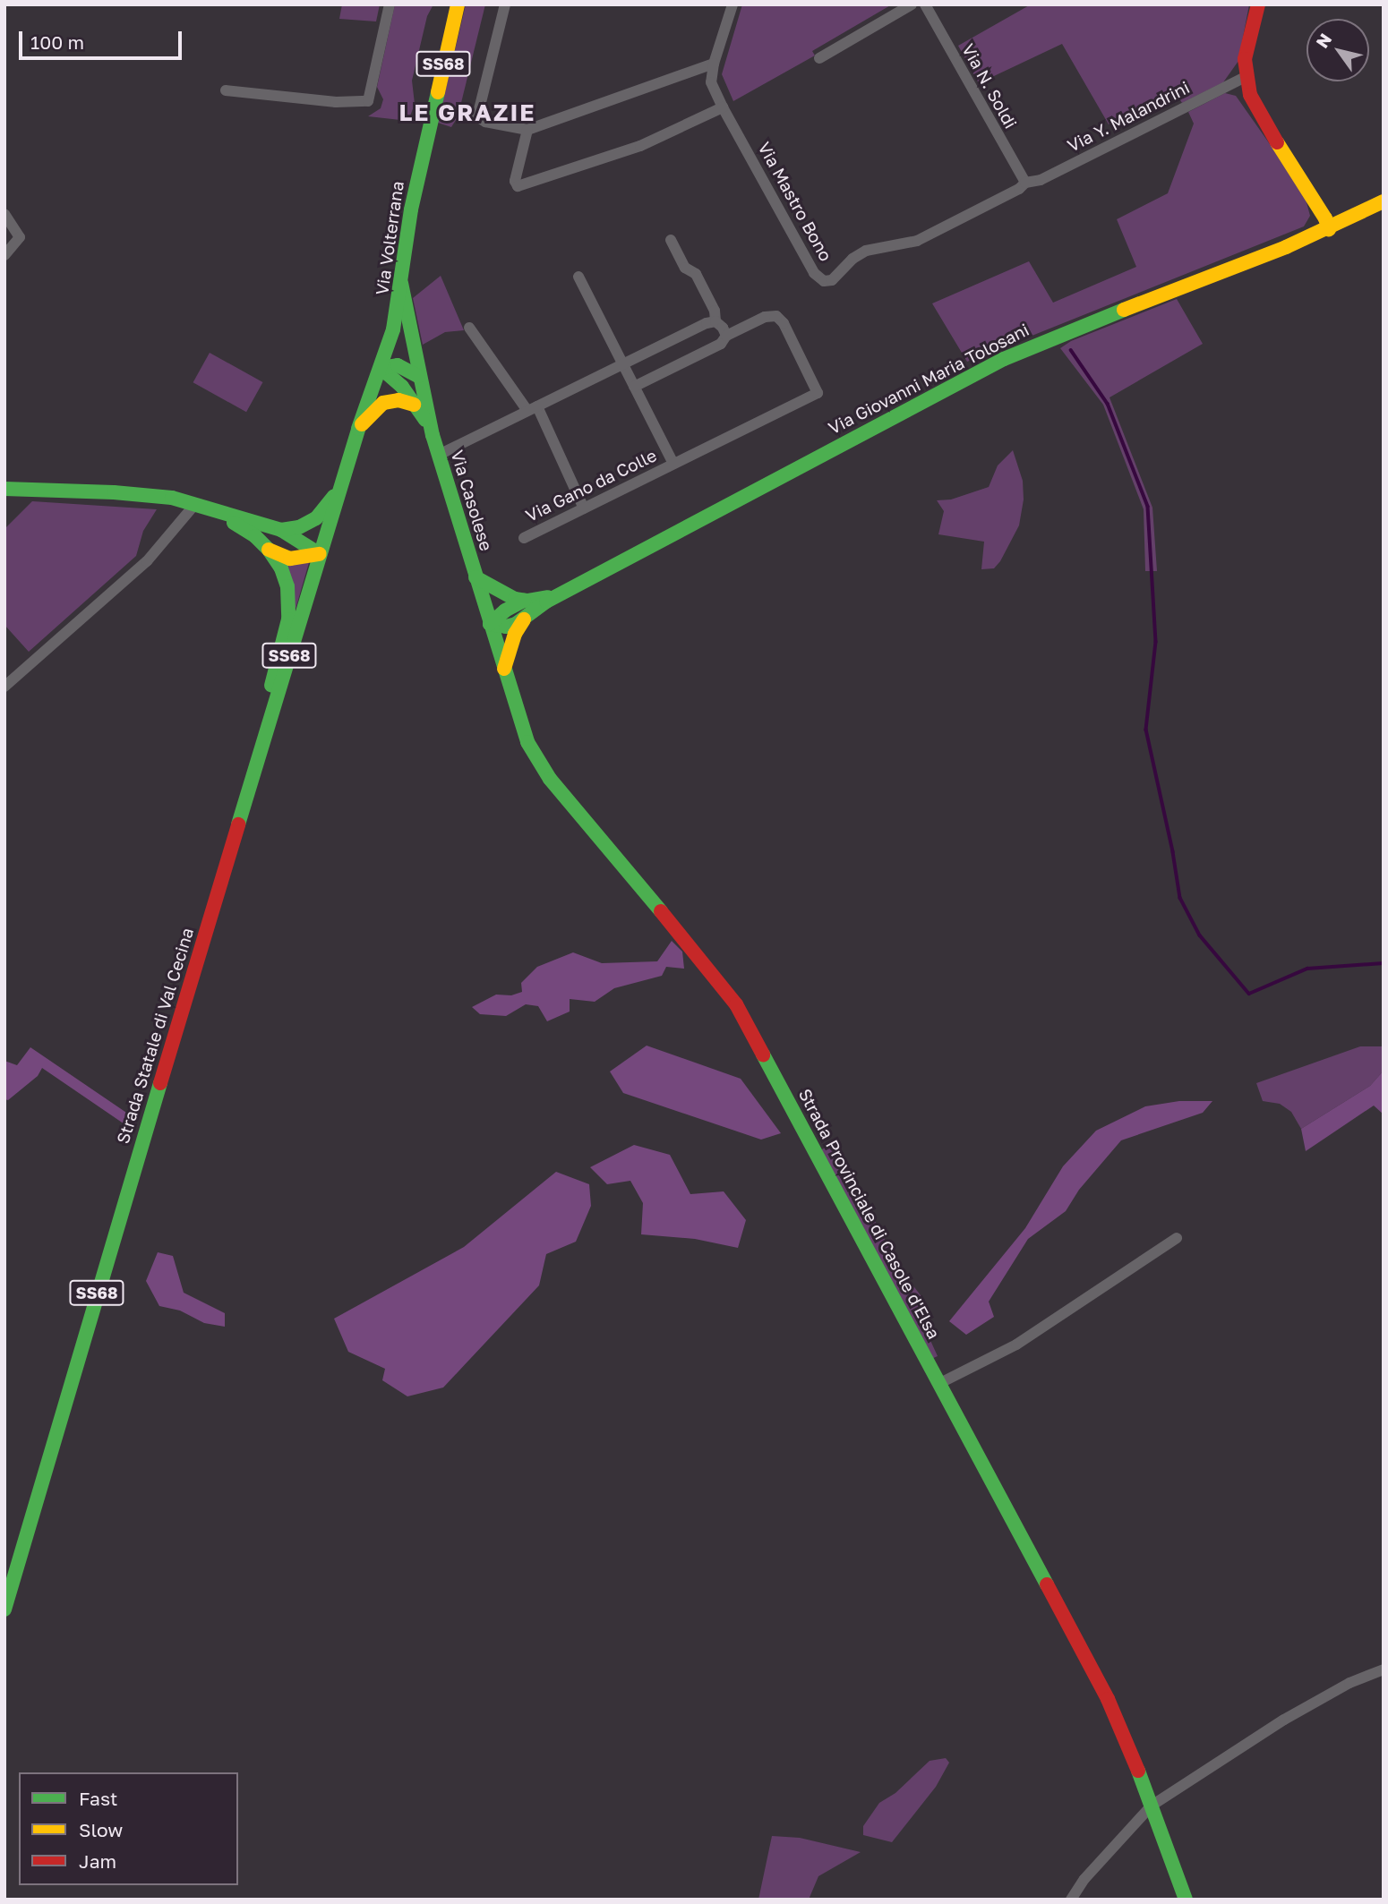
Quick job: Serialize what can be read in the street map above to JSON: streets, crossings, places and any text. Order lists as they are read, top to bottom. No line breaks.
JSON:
{"streets":{"main road":["SS68","Via Volterrana","Via Giovanni Maria Tolosani","Via Casolese","Strada Statale di Val Cecina","Strada Provinciale di Casole d'Elsa"],"street":["Via N. Soldi","Via Y. Malandrini","Via Mastro Bono","Via Gano da Colle"]},"crossings":[["Via N. Soldi","Via Y. Malandrini"],["Via N. Soldi","Via Mastro Bono"],["Via Y. Malandrini","Via Mastro Bono"],["Via Volterrana","Via Casolese"],["Via Volterrana","Strada Statale di Val Cecina"],["Via Giovanni Maria Tolosani","Strada Provinciale di Casole d'Elsa"],["Via Casolese","Strada Provinciale di Casole d'Elsa"]],"districts":["LE GRAZIE"],"legend":["Fast","Slow","Jam"],"scale_bar":"100 m","north":"top left"}
